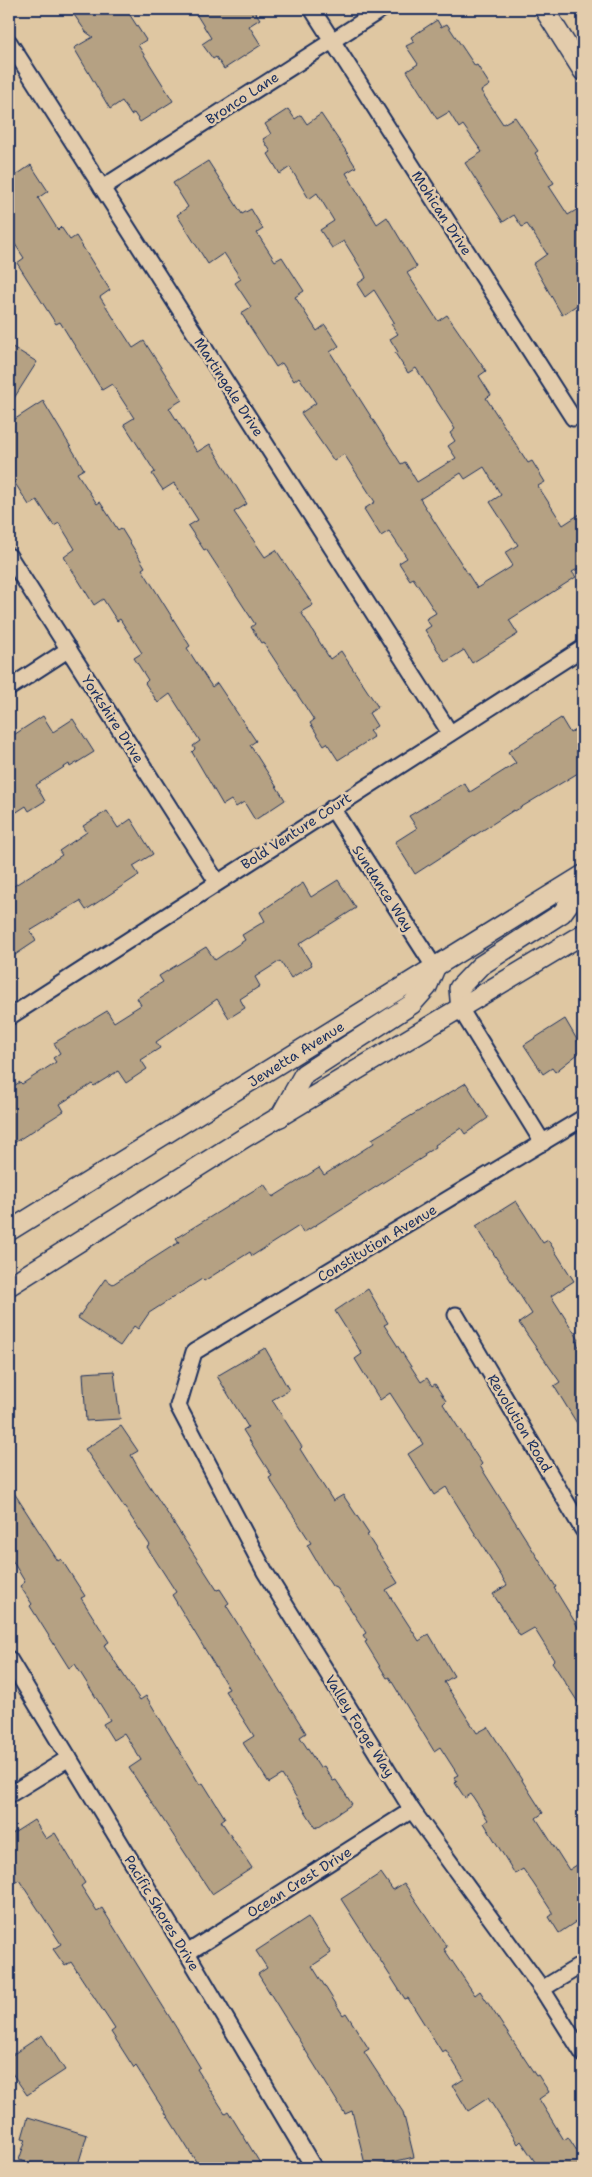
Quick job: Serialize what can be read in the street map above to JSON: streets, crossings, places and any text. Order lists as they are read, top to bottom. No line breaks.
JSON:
{"streets":{"street":["Bronco Lane","Mohican Drive","Martingale Drive","Yorkshire Drive","Bold Venture Court","Sundance Way","Jewetta Avenue","Constitution Avenue","Revolution Road","Valley Forge Way","Ocean Crest Drive","Pacific Shores Drive"]},"crossings":[["Bronco Lane","Mohican Drive"],["Bronco Lane","Martingale Drive"],["Martingale Drive","Bold Venture Court"],["Yorkshire Drive","Bold Venture Court"],["Bold Venture Court","Sundance Way"],["Sundance Way","Jewetta Avenue"],["Constitution Avenue","Valley Forge Way"],["Valley Forge Way","Ocean Crest Drive"],["Ocean Crest Drive","Pacific Shores Drive"]]}
